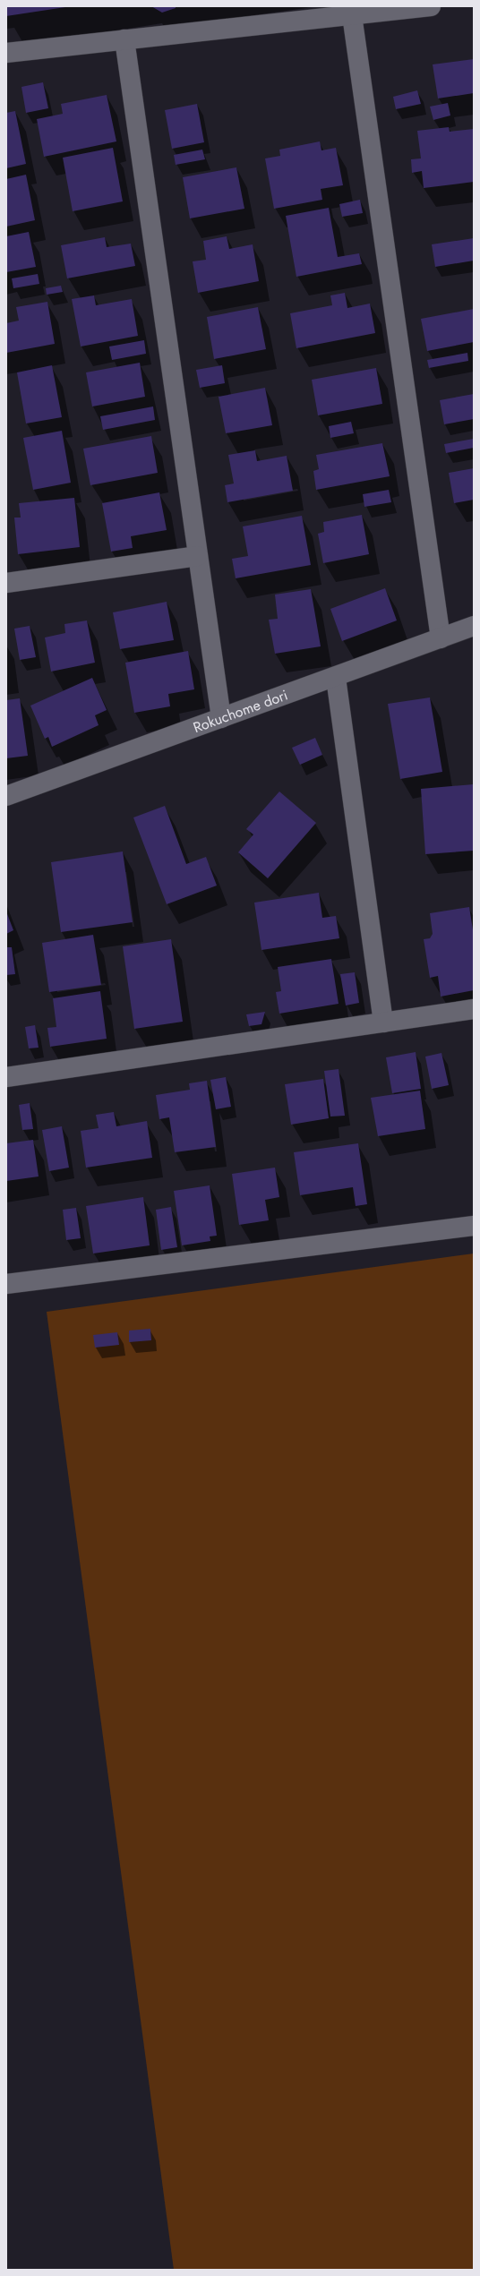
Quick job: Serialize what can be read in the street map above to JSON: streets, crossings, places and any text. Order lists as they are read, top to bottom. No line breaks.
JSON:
{"streets":{"street":["Rokuchome dori"]}}
